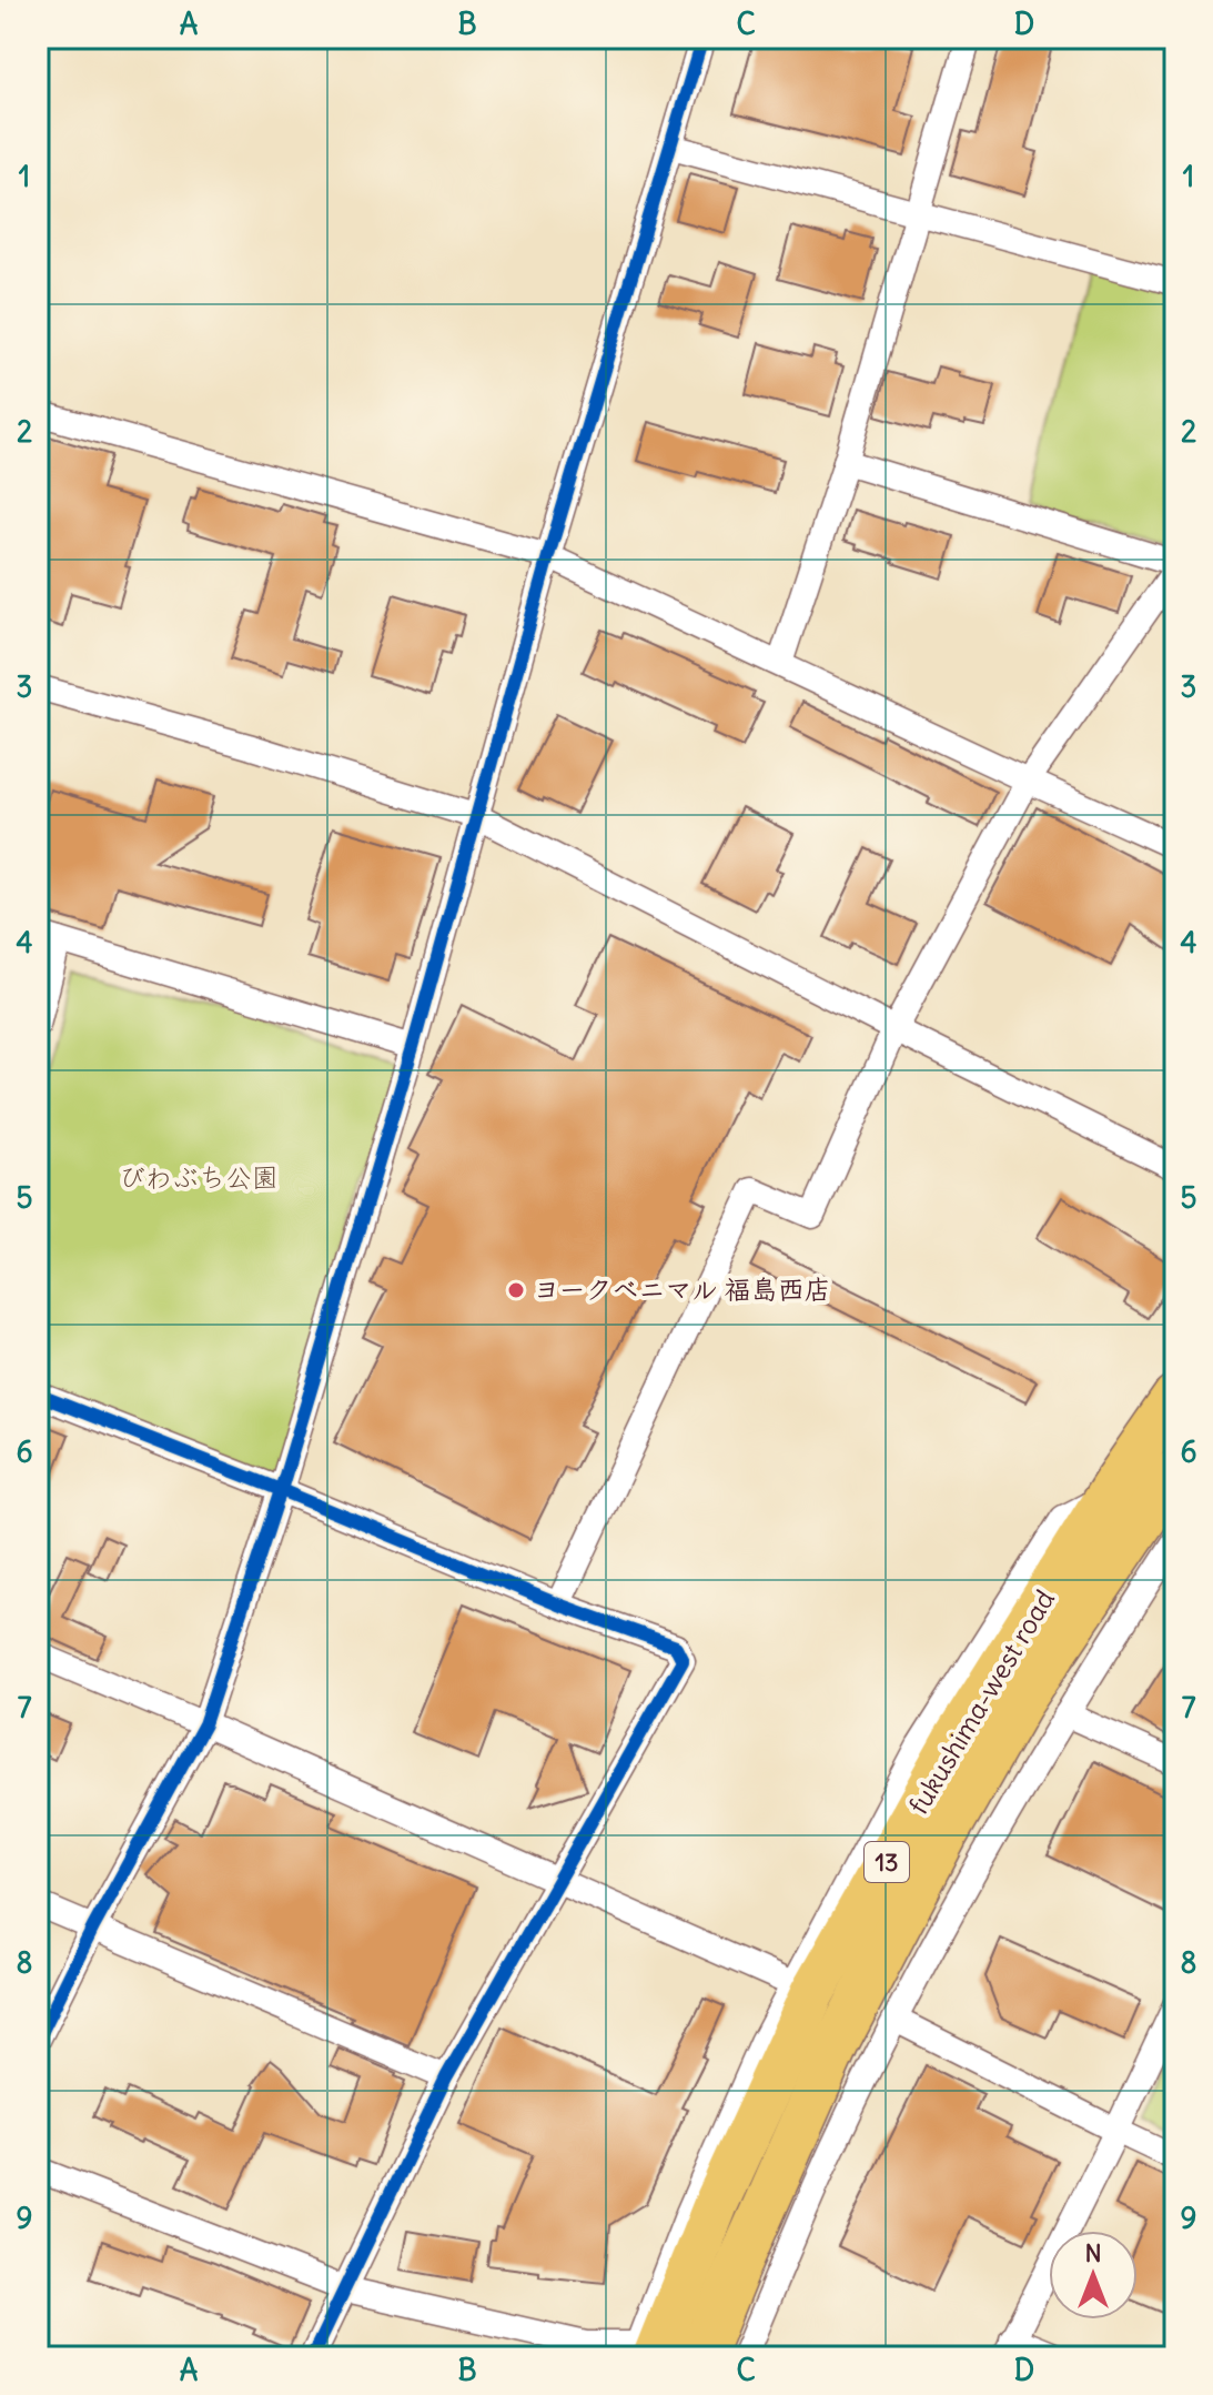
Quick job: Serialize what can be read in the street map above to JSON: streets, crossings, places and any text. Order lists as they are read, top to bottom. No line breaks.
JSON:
{"streets":{"highway":["fukushima-west road","13"]},"parks":["びわぶち公園"],"places":["ヨークベニマル 福島西店"],"north":"top","grid":{"columns":["A","B","C","D"],"rows":["1","2","3","4","5","6","7","8","9"]}}
